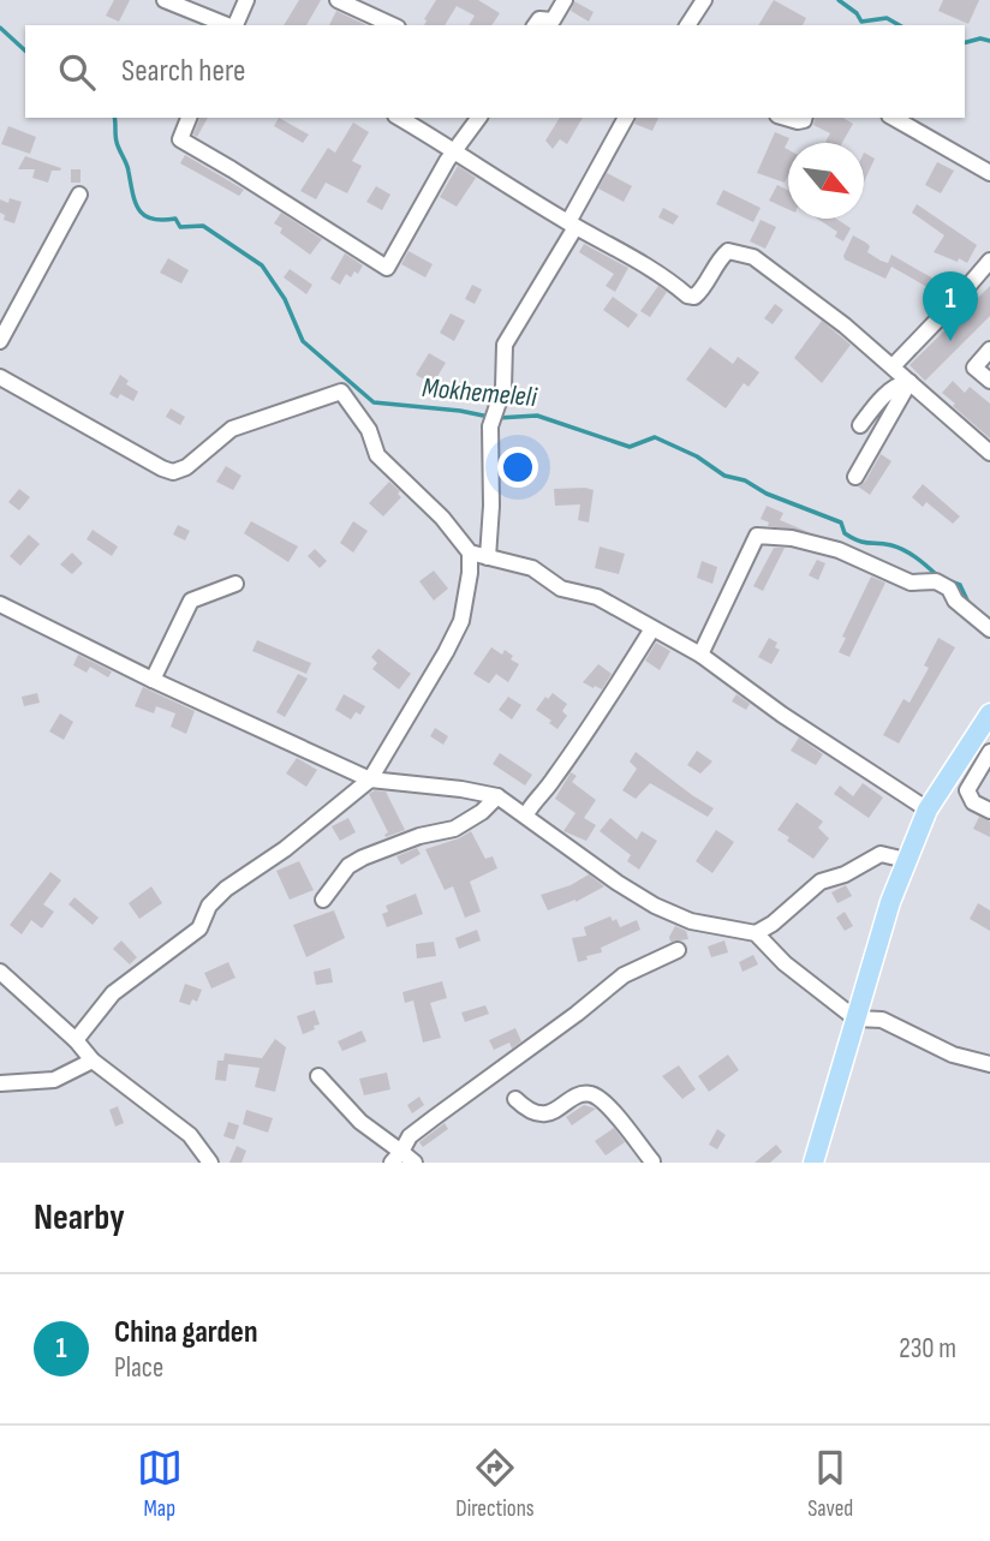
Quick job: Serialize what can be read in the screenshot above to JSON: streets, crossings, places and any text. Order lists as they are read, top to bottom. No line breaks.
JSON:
{"water":["Mokhemeleli"],"north":"bottom right","page":{"search":"Search here","pins":"1","heading":"Nearby","list":[{"mark":"1","name":"China garden","note":"Place","value":"230 m"}],"nav":["Map","Directions","Saved"]}}
